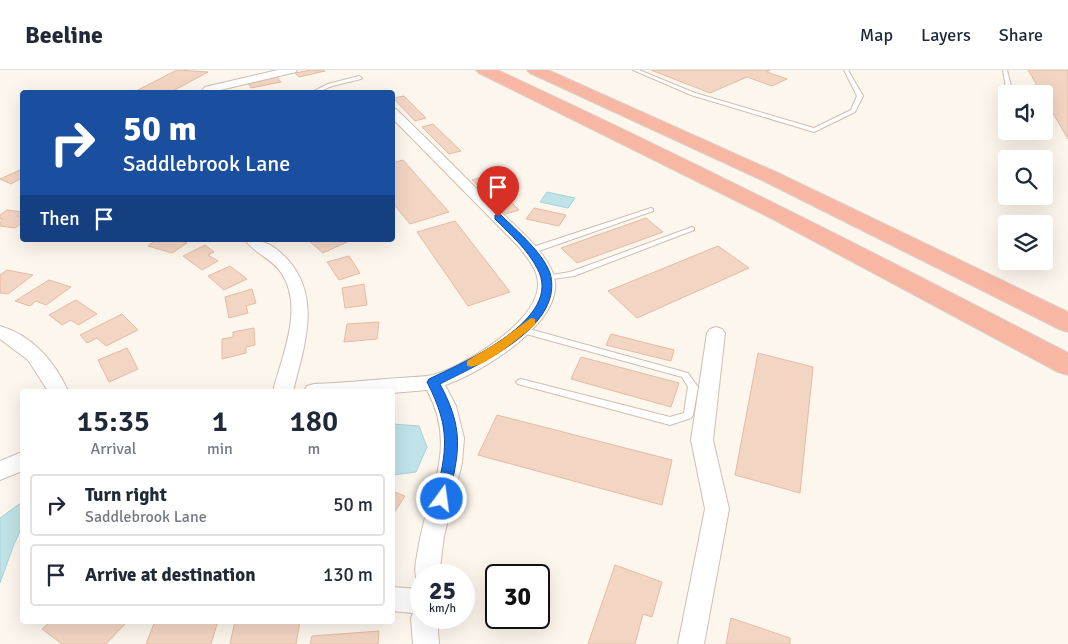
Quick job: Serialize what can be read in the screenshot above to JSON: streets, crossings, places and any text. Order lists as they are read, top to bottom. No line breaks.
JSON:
{"page":{"header":"Beeline","nav":["Map","Layers","Share"],"turn":["50 m","Saddlebrook Lane"],"then":"Then","eta":["15:35","Arrival","1","min","180","m"],"list":[{"name":"Turn right","note":"Saddlebrook Lane","value":"50 m"},{"name":"Arrive at destination","value":"130 m"}],"speed":"25 km/h","limit":"30"}}
